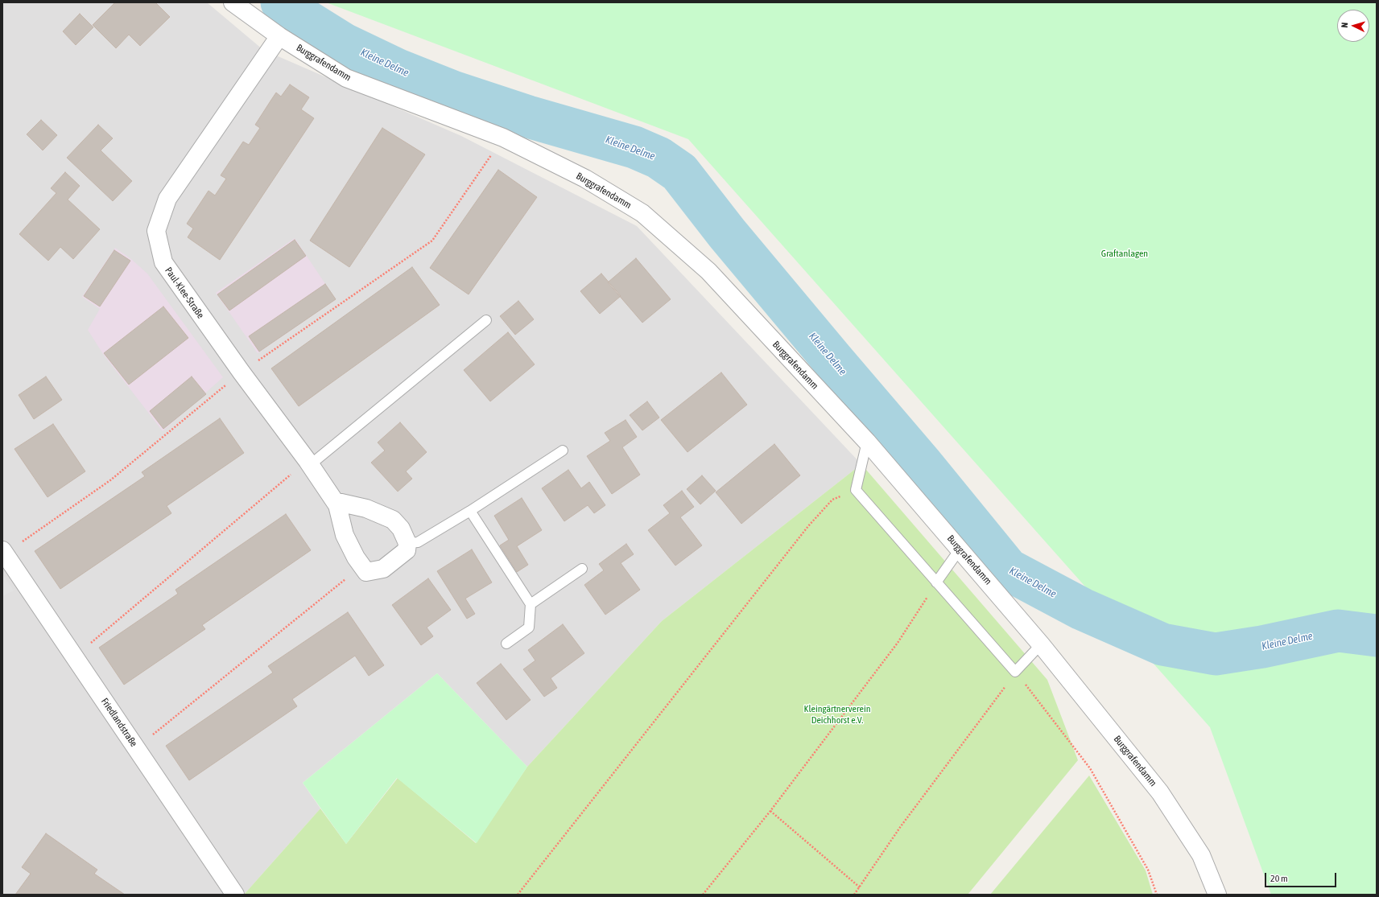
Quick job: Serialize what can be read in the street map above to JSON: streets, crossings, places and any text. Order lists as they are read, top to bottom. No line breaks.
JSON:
{"streets":{"street":["Burggrafendamm","Paul-Klee-Straße","Friedlandstraße"]},"crossings":[["Burggrafendamm","Paul-Klee-Straße"]],"water":["Kleine Delme"],"parks":["Graftanlagen","Kleingärtnerverein Deichhorst e.V."],"scale_bar":"20 m","north":"left"}
